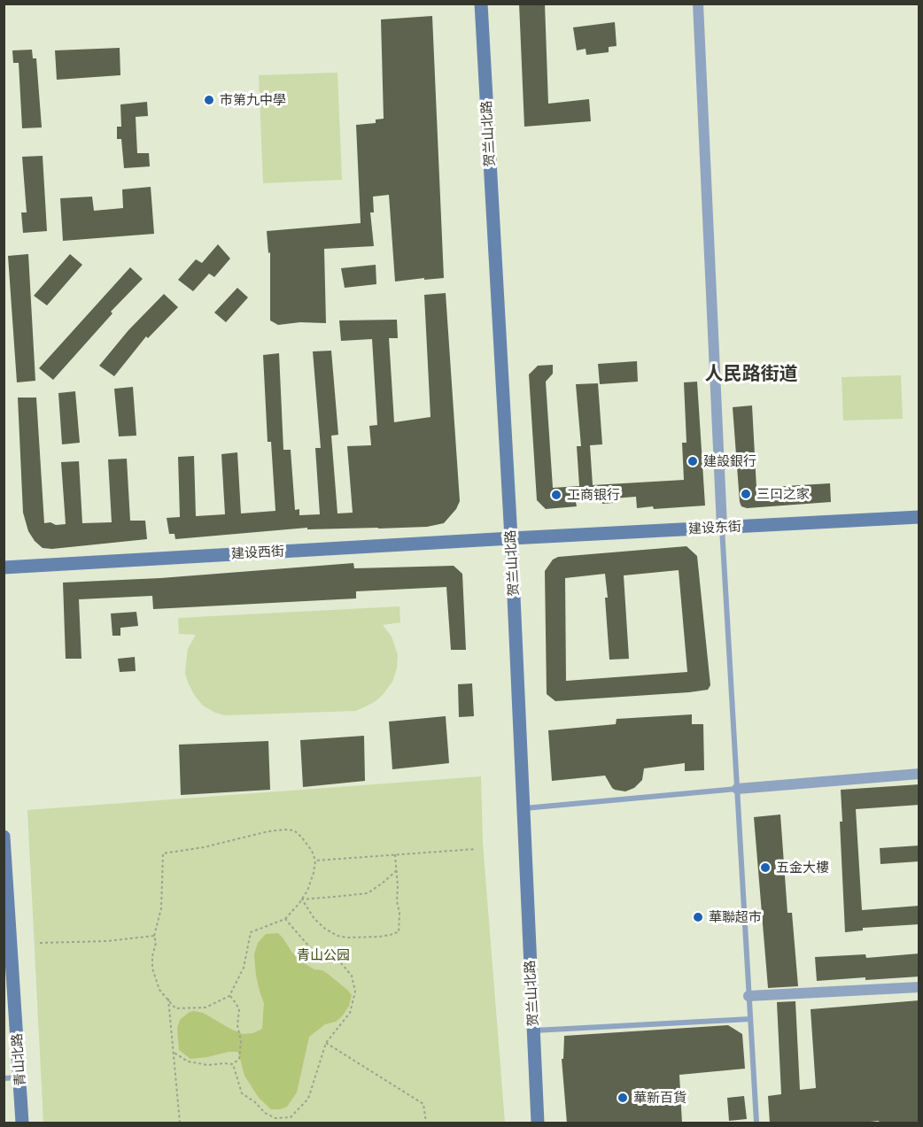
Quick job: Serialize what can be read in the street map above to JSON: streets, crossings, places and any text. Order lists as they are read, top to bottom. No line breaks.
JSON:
{"streets":{"main road":["贺兰山北路","建设东街","建设西街","青山北路"]},"crossings":[["贺兰山北路","建设东街"],["贺兰山北路","建设西街"],["建设东街","建设西街"]],"districts":["人民路街道"],"parks":["青山公园"],"places":["市第九中學","建設銀行","三口之家","工商银行","五金大樓","華聯超市","華新百貨"]}
